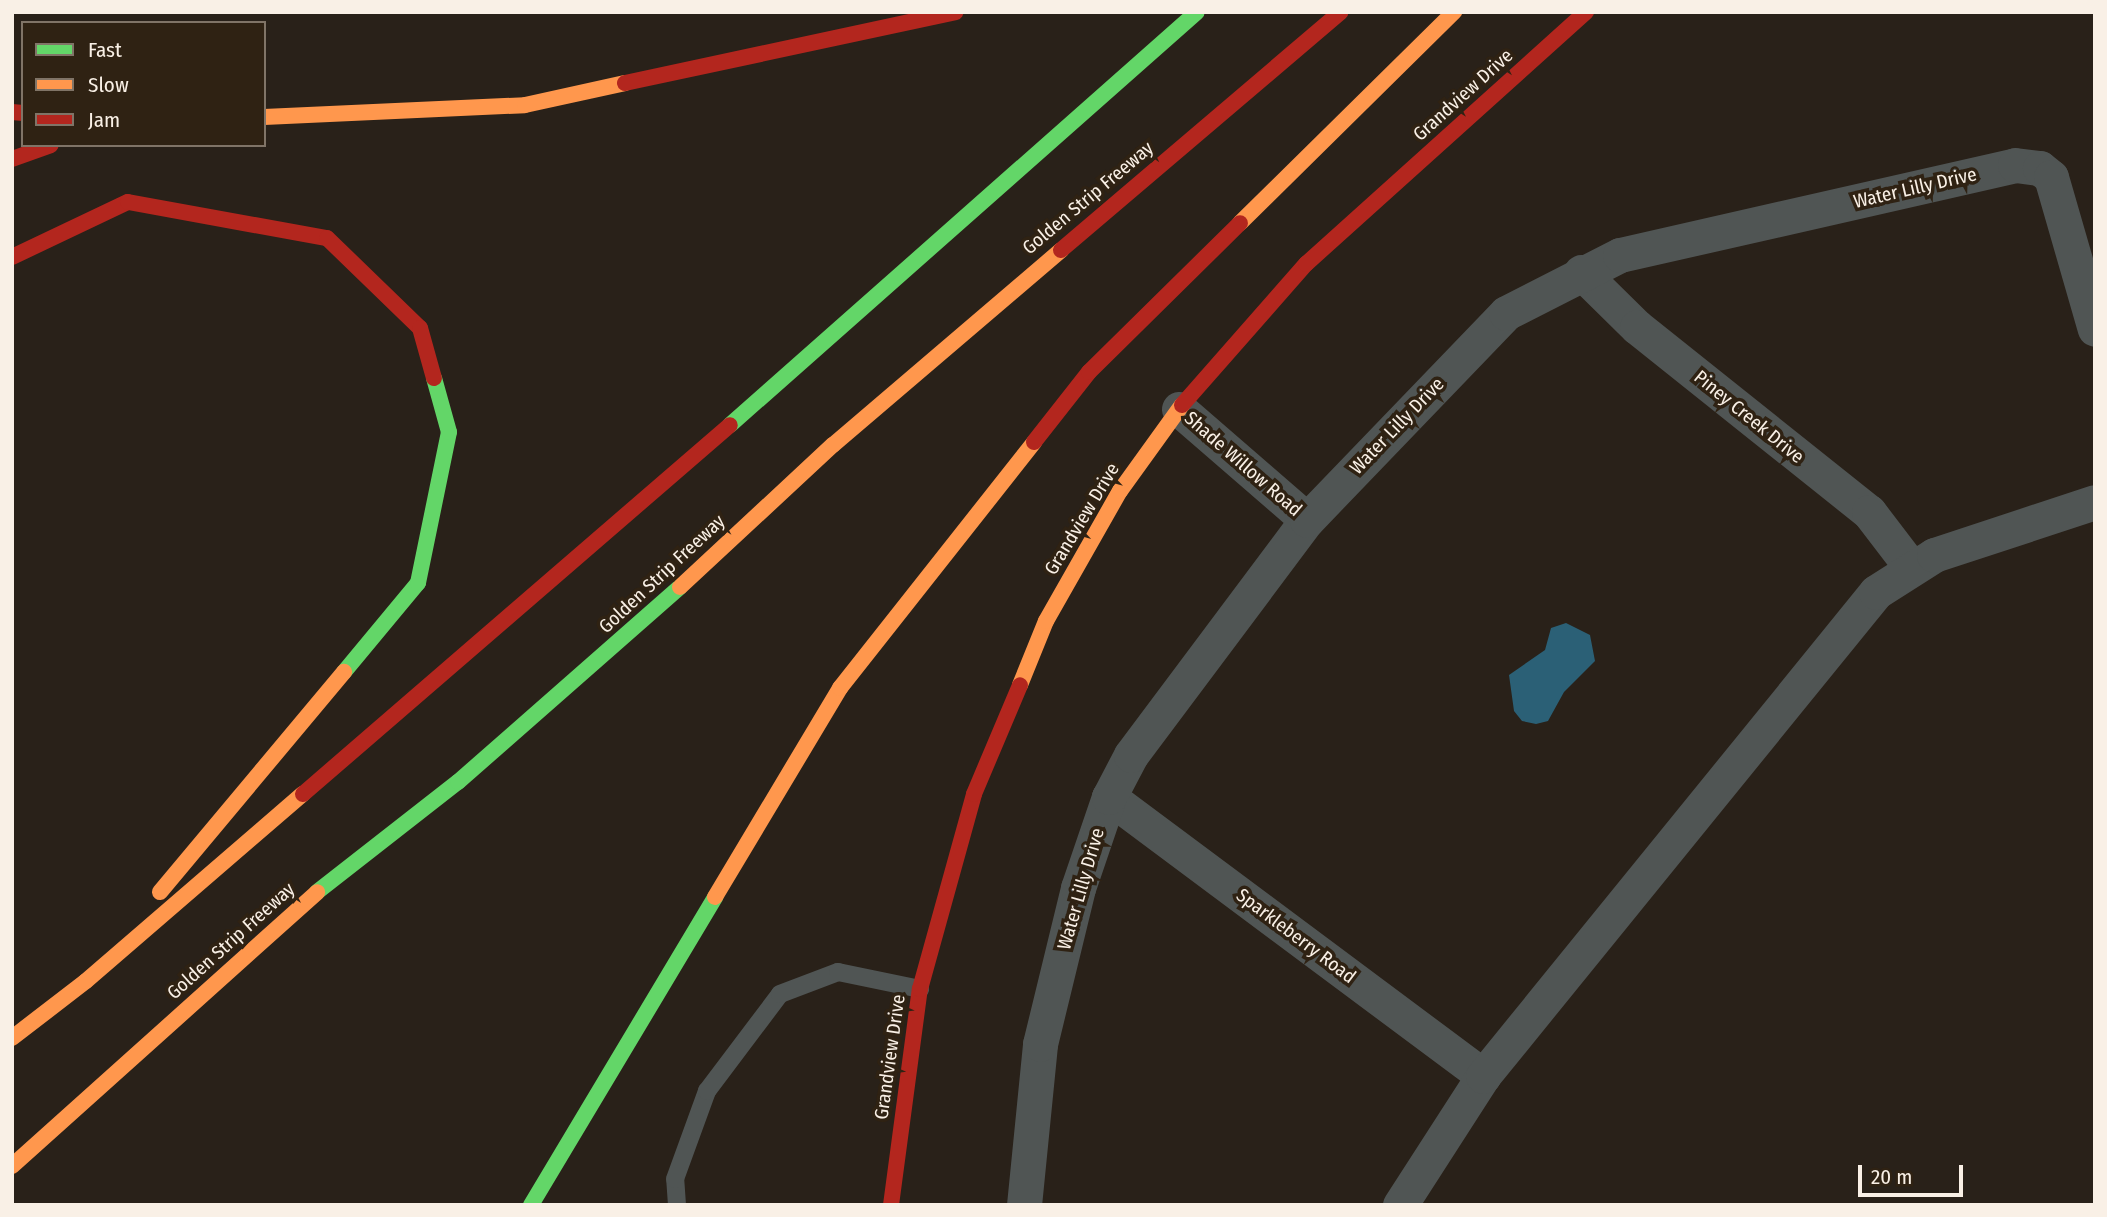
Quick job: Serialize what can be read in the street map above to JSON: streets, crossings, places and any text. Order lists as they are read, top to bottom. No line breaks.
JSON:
{"streets":{"main road":["Grandview Drive","Golden Strip Freeway"],"street":["Water Lilly Drive","Piney Creek Drive","Shade Willow Road","Sparkleberry Road"]},"crossings":[["Grandview Drive","Shade Willow Road"],["Water Lilly Drive","Piney Creek Drive"],["Water Lilly Drive","Shade Willow Road"],["Water Lilly Drive","Sparkleberry Road"]],"legend":["Fast","Slow","Jam"],"scale_bar":"20 m"}
